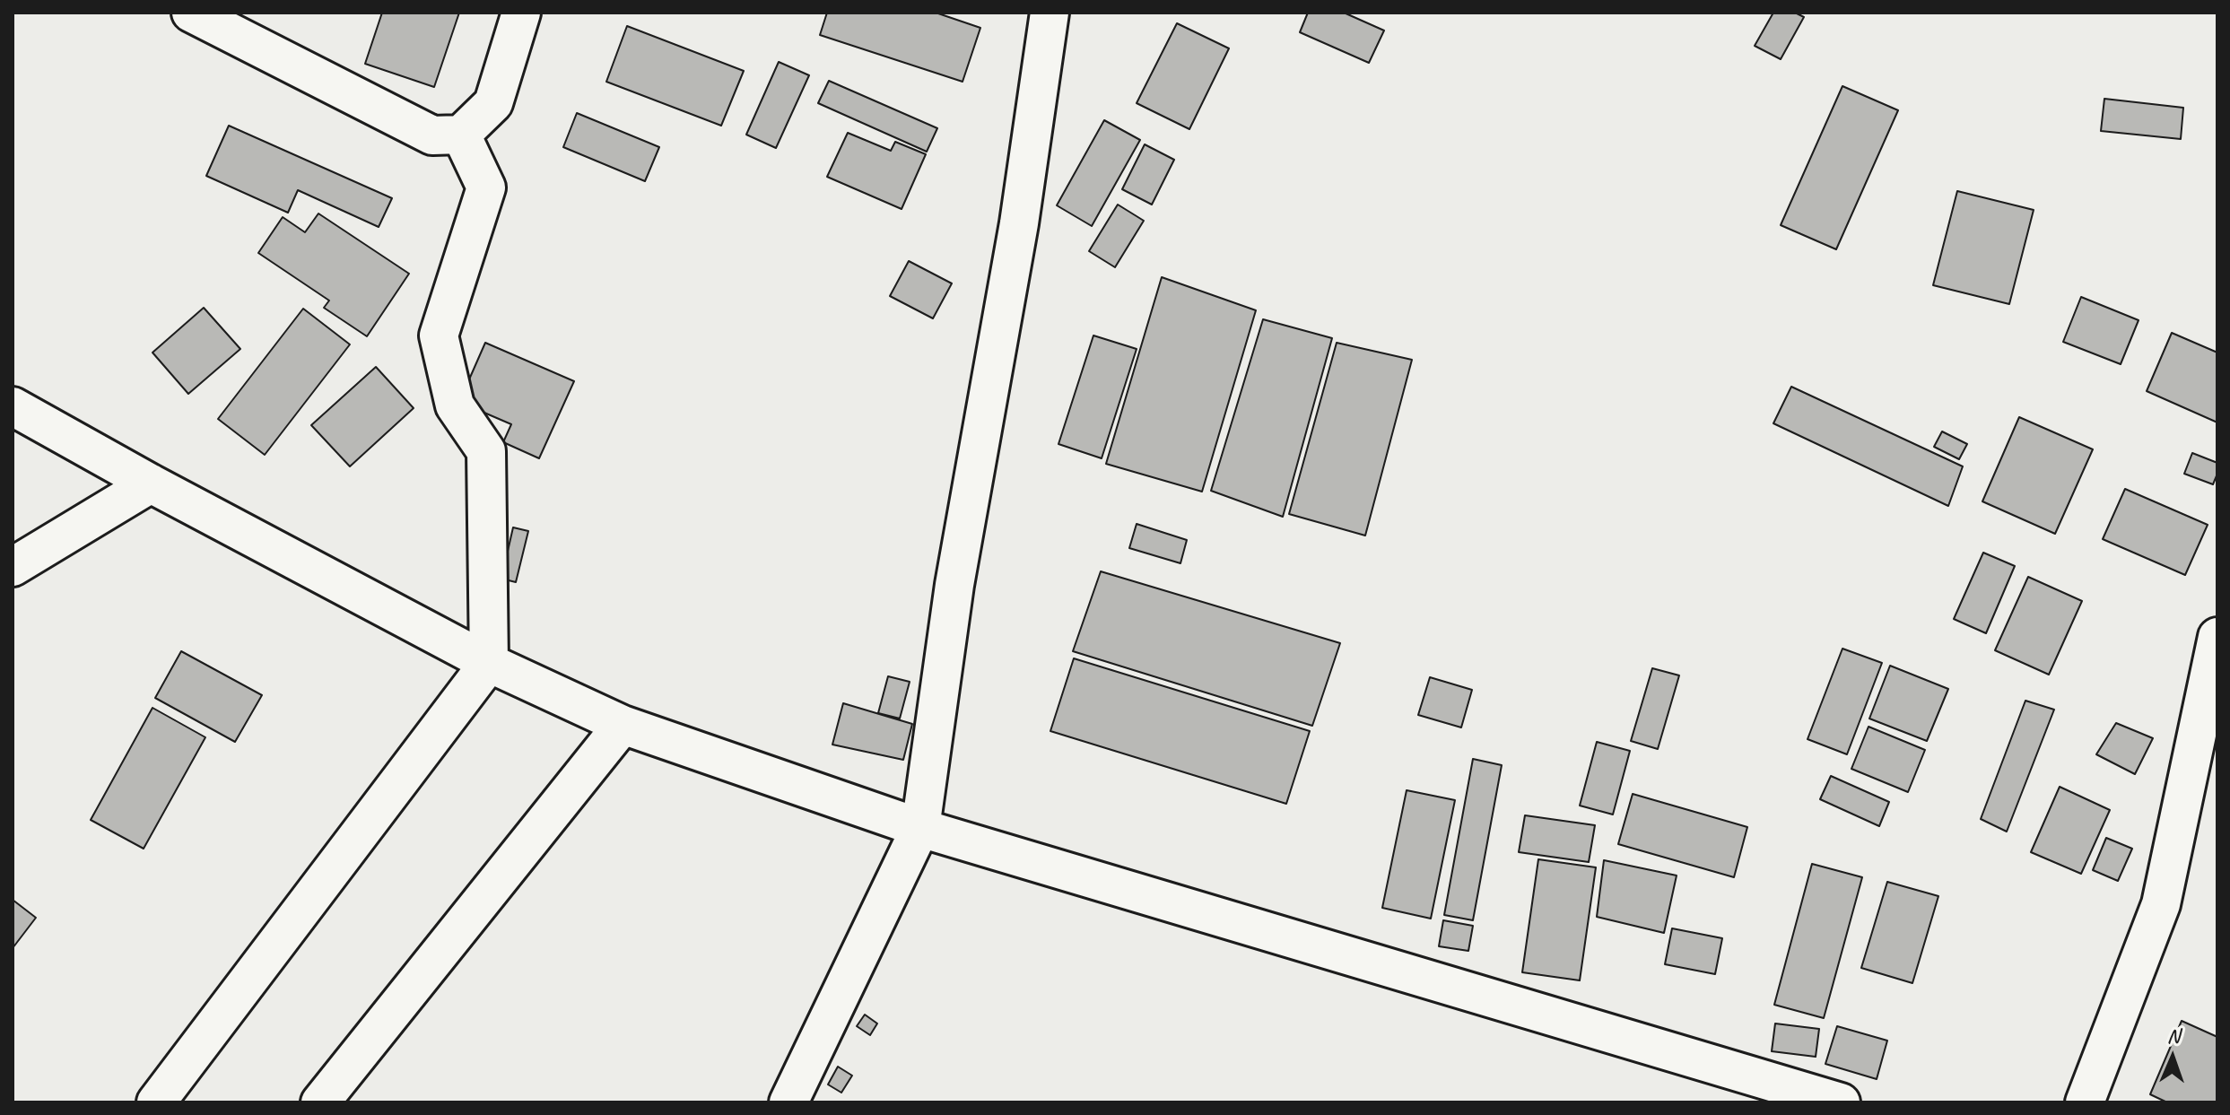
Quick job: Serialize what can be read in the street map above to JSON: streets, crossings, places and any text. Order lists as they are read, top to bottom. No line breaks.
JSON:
{"north":"top"}
